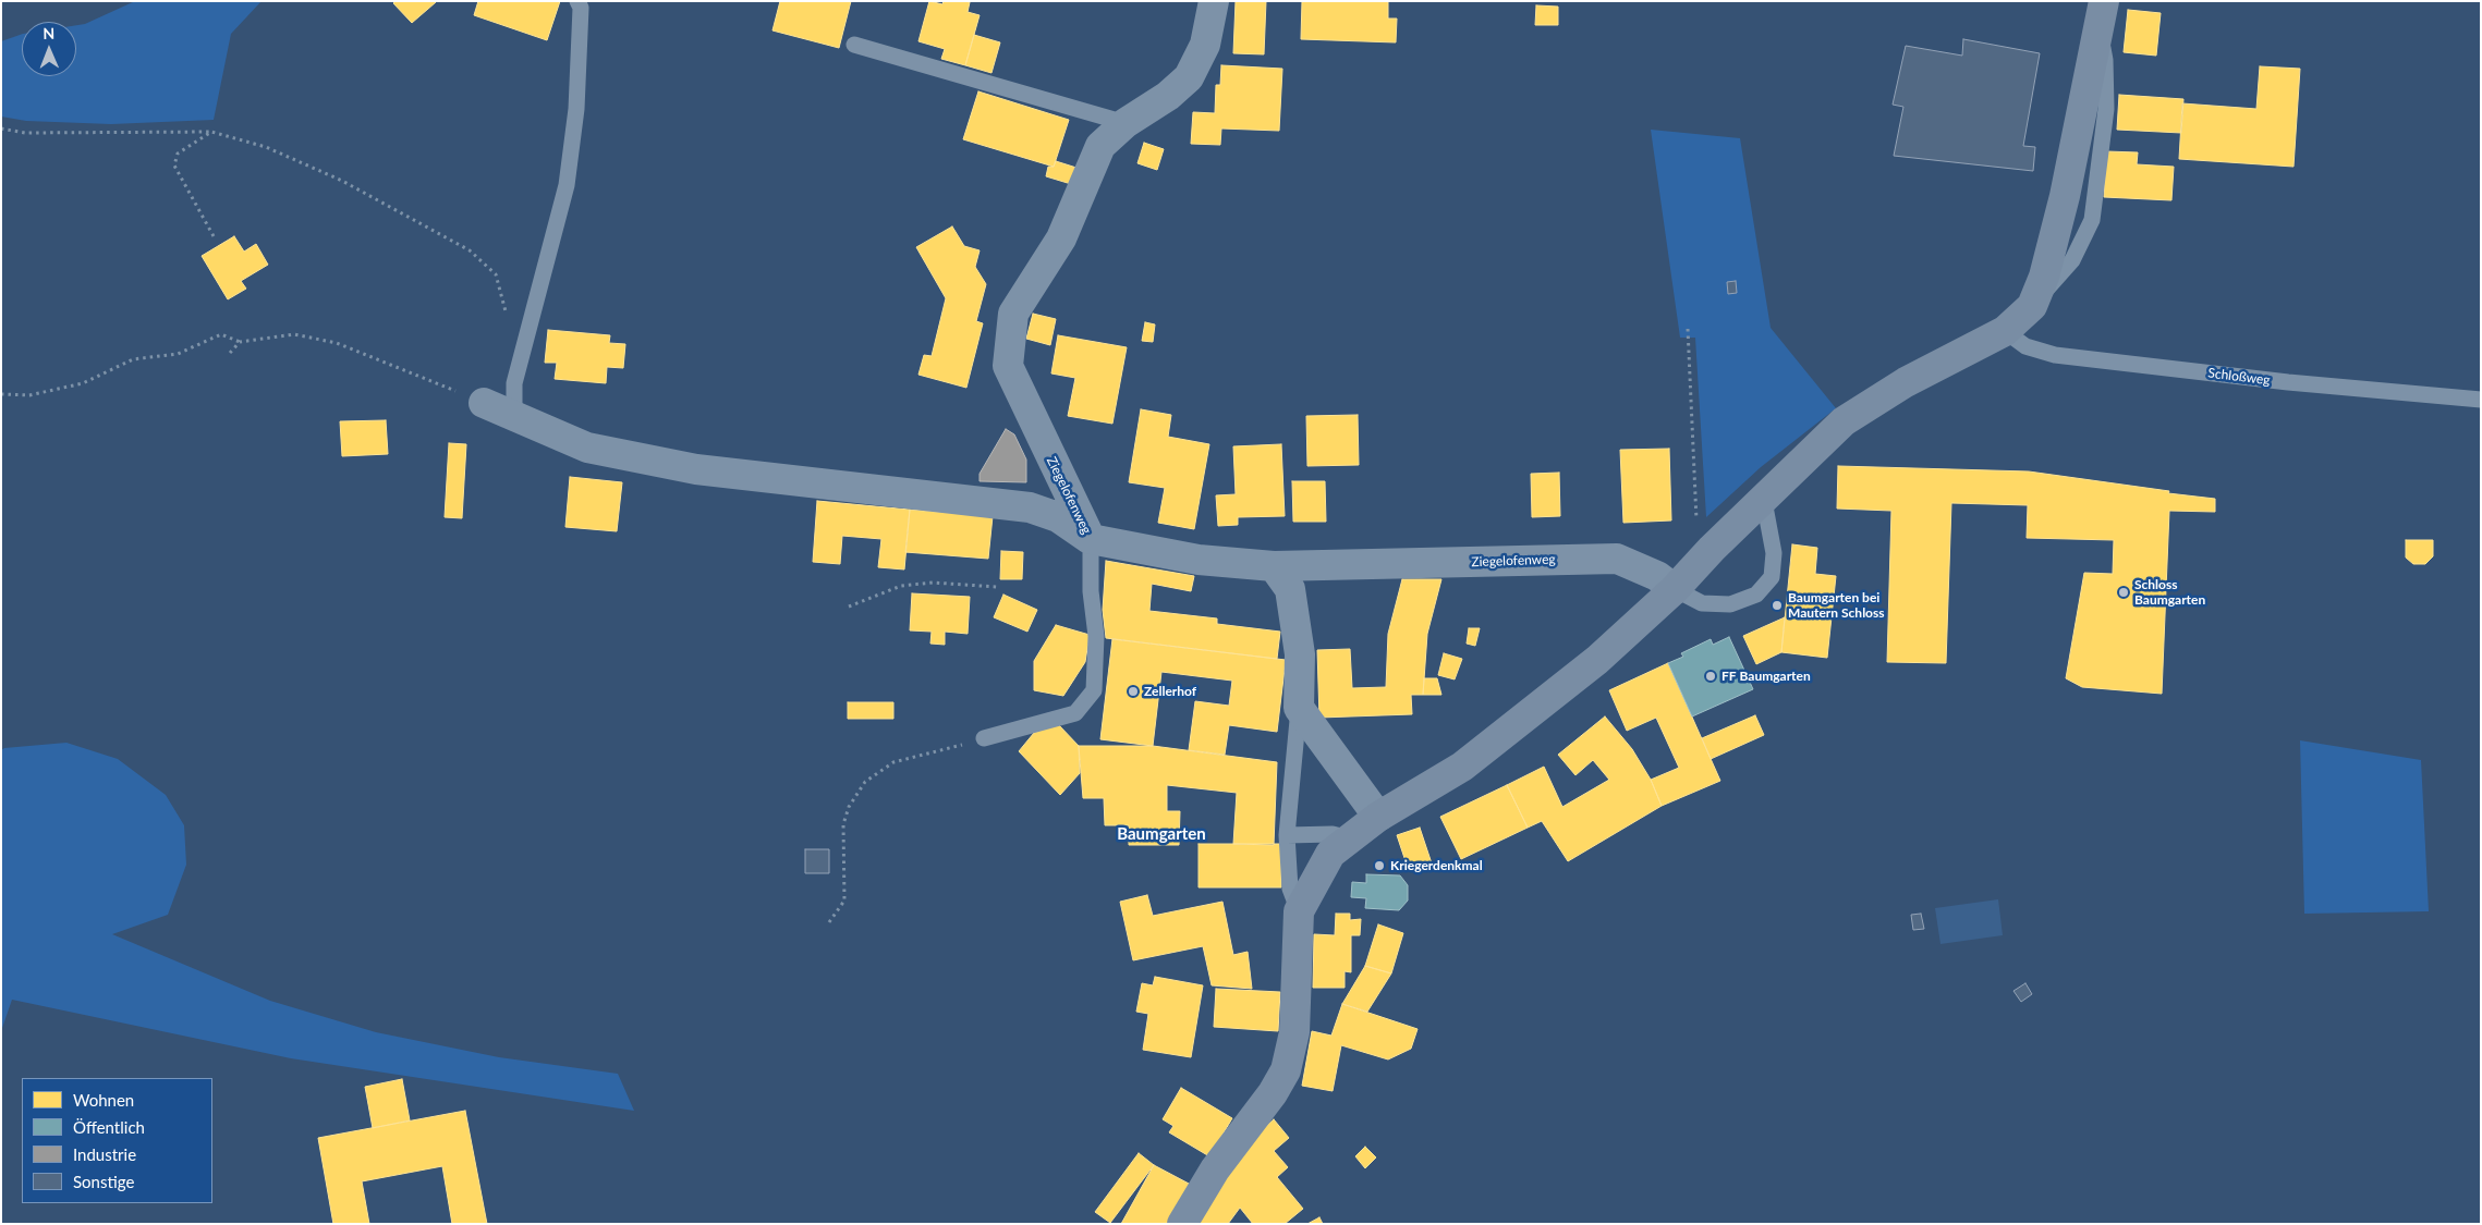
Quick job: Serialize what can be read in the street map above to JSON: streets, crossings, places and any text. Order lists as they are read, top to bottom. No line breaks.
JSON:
{"streets":{"street":["Ziegelofenweg"],"lane":["Schloßweg"]},"districts":["Baumgarten"],"places":["Schloss Baumgarten","Baumgarten bei Mautern Schloss","FF Baumgarten","Zellerhof","Kriegerdenkmal"],"legend":["Wohnen","Öffentlich","Industrie","Sonstige"],"north":"top"}
